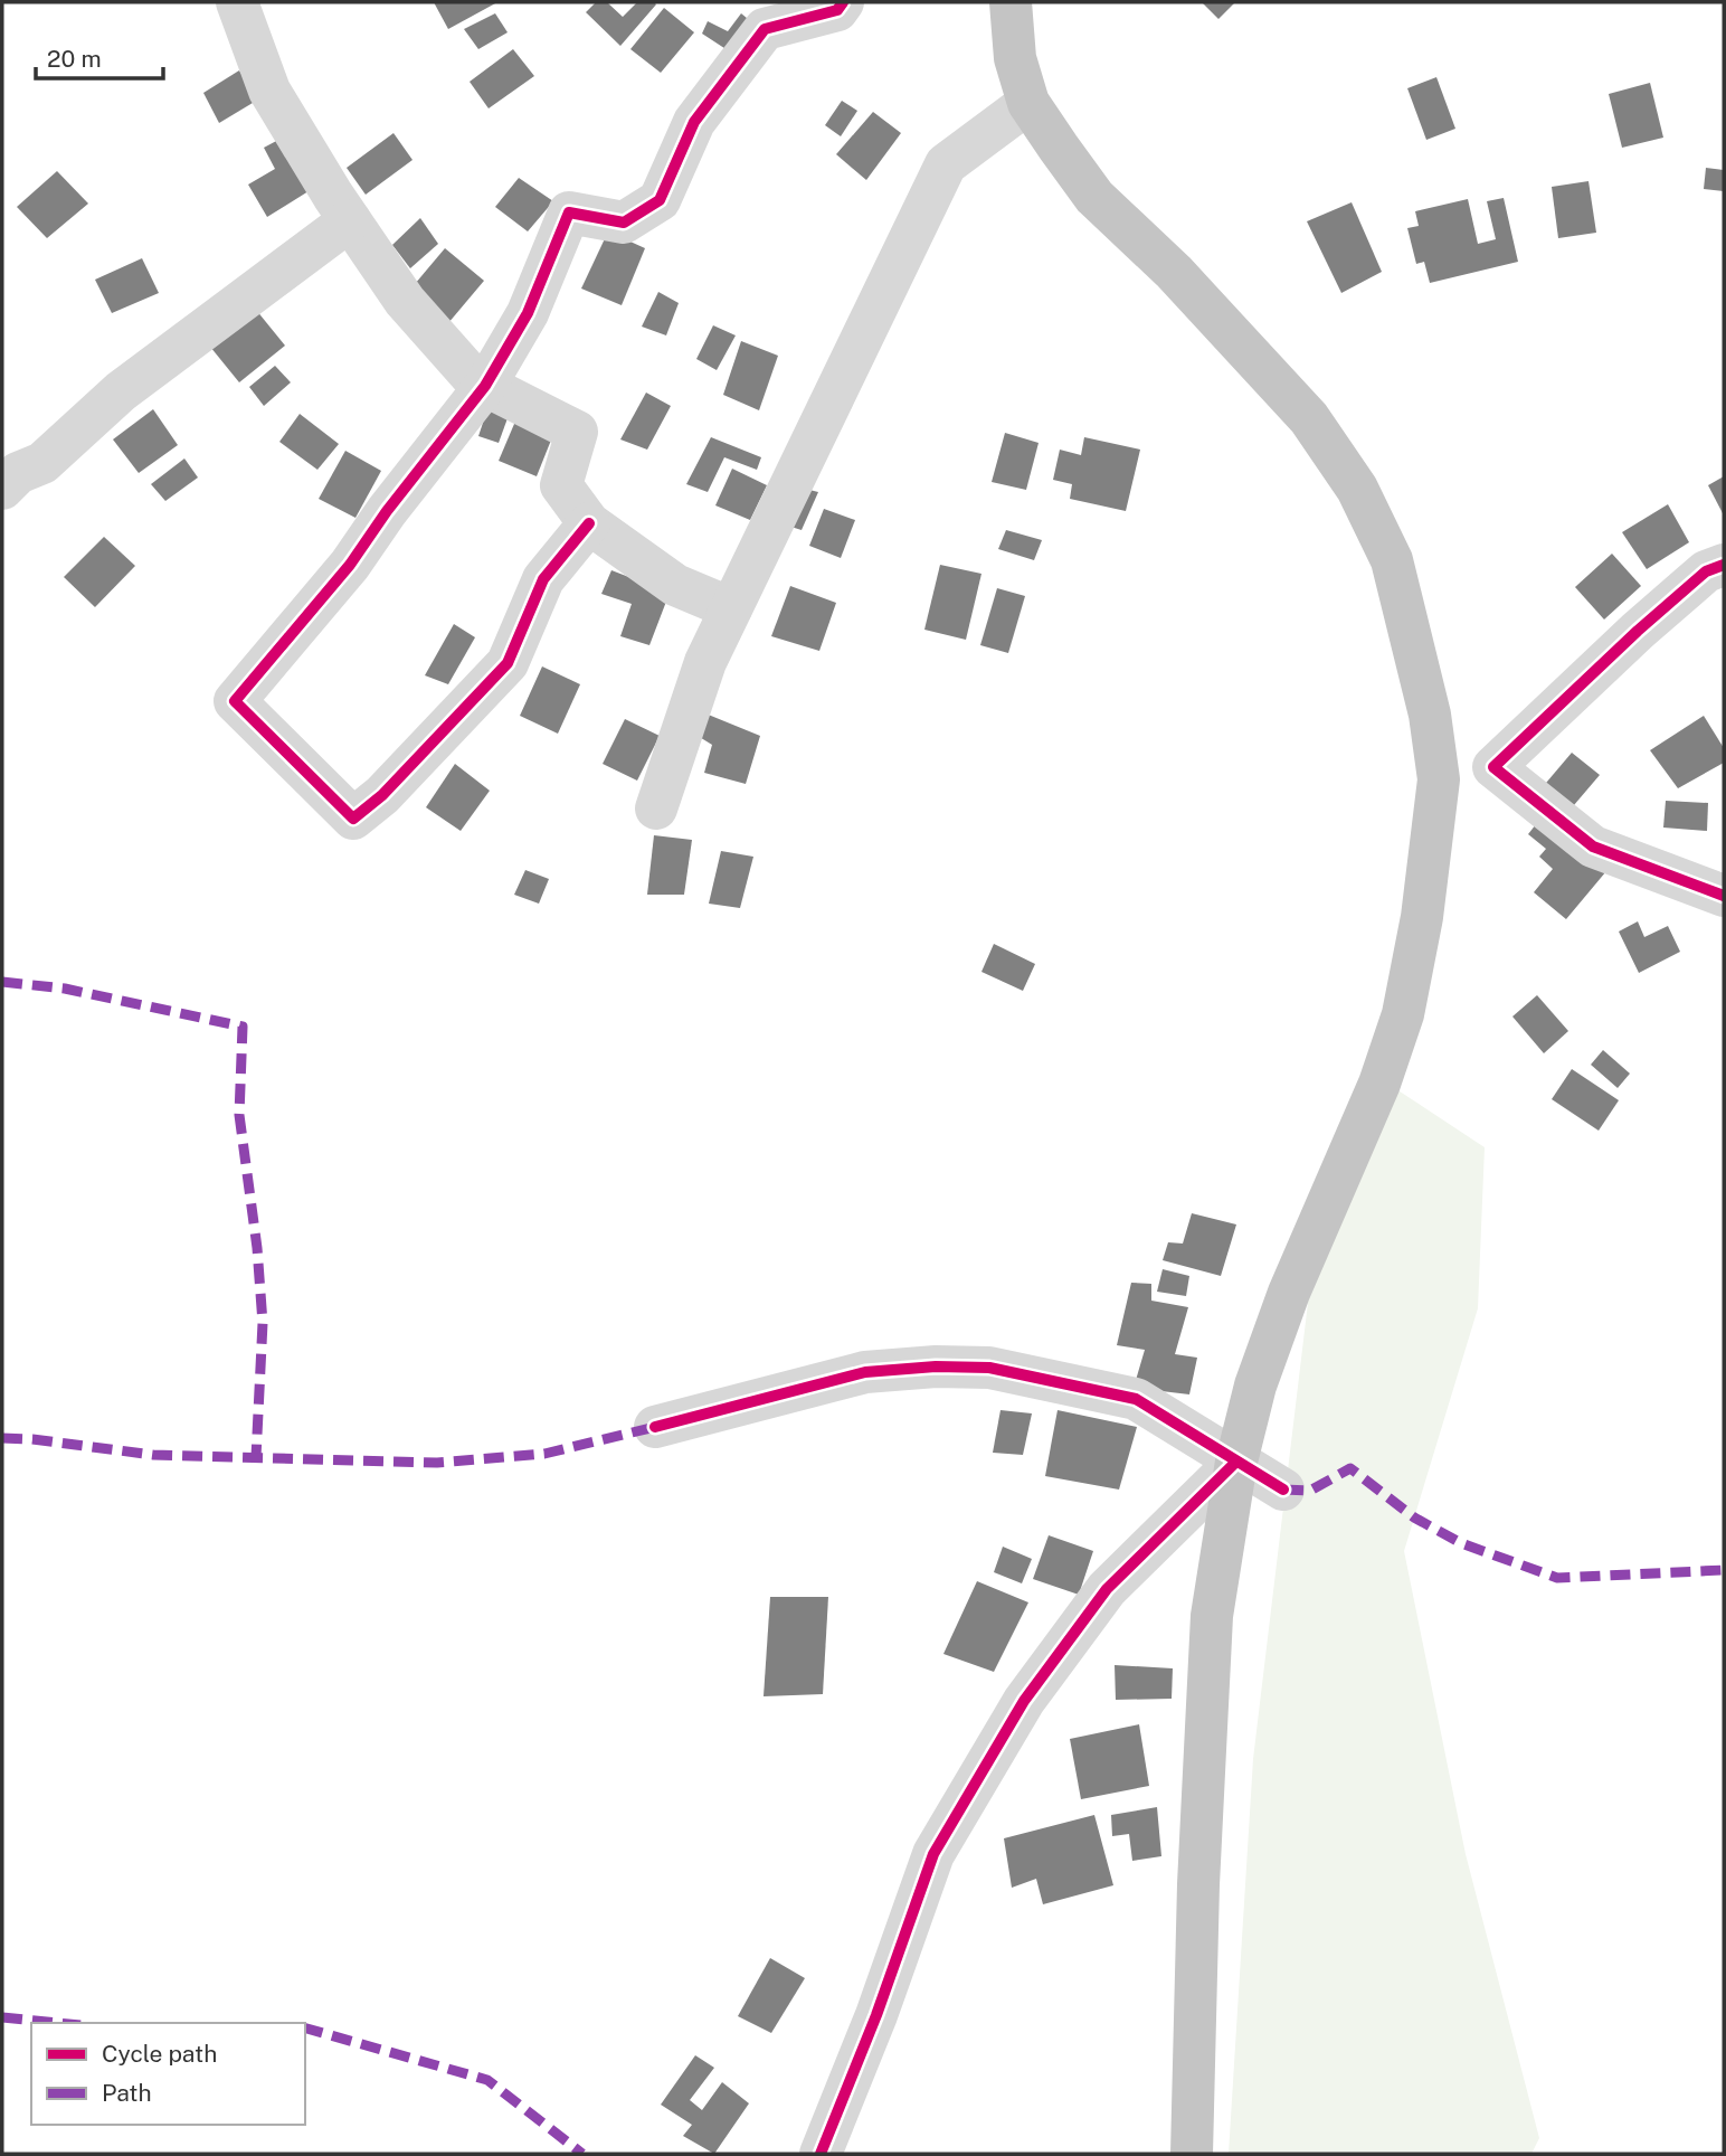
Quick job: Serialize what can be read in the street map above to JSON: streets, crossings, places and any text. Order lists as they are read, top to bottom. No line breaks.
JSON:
{"legend":["Cycle path","Path"],"scale_bar":"20 m"}
